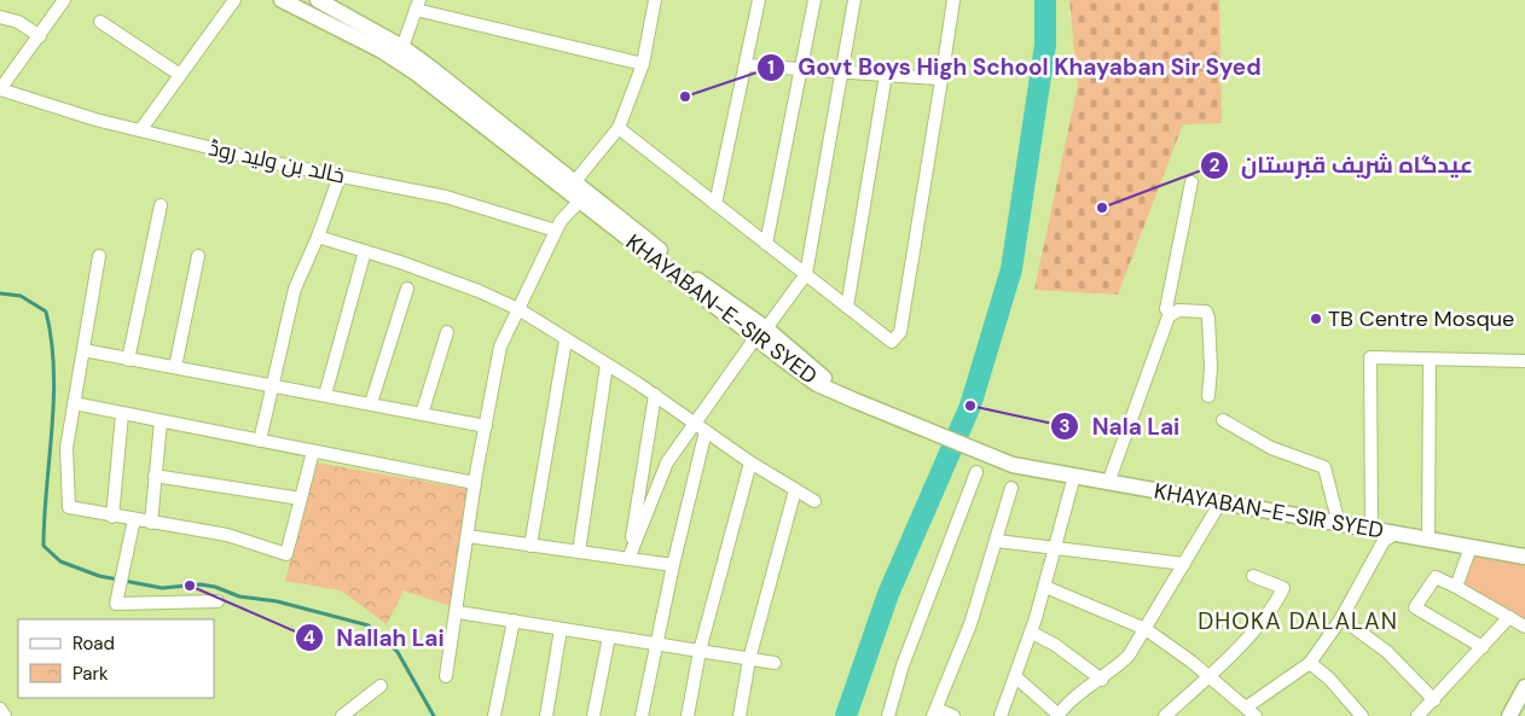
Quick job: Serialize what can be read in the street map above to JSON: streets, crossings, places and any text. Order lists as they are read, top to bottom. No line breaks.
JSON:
{"streets":{"main road":["KHAYABAN-E-SIR SYED"],"street":["خالد بن ولید روڈ"]},"districts":["DHOKA DALALAN"],"places":["Govt Boys High School Khayaban Sir Syed","عیدگاہ شریف قبرستان","TB Centre Mosque","Nala Lai","Nallah Lai"],"legend":["Road","Park"]}
